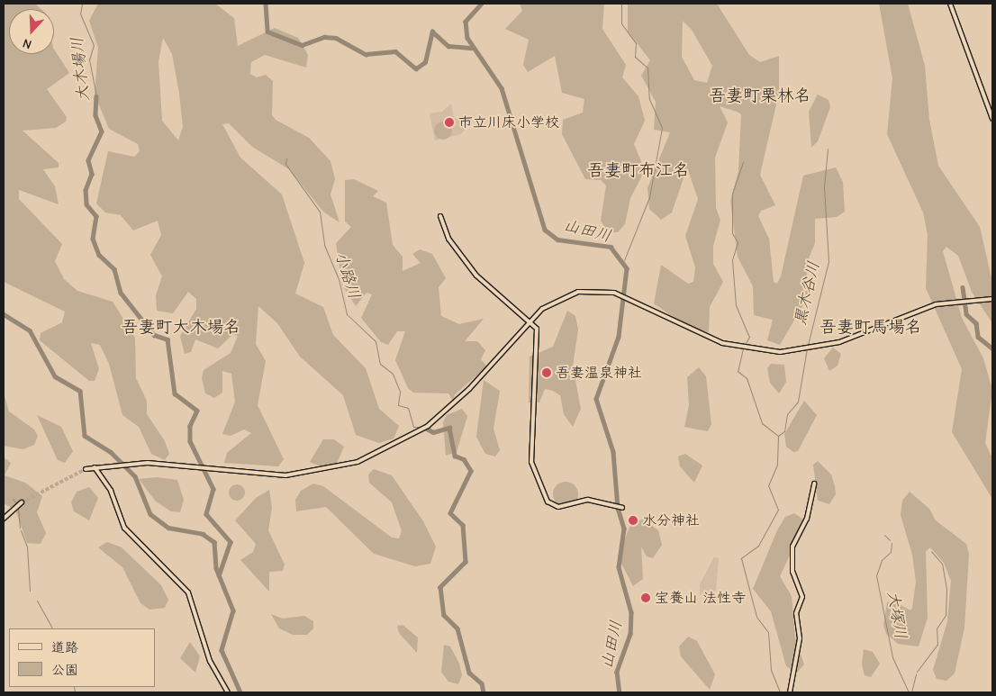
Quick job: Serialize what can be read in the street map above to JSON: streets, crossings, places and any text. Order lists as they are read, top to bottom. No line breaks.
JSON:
{"districts":["吾妻町栗林名","吾妻町布江名","吾妻町大木場名","吾妻町馬場名"],"water":["大木場川","山田川","小路川","黒木谷川","大塚川"],"places":["市立川床小学校","吾妻温泉神社","水分神社","宝養山 法性寺"],"legend":["道路","公園"],"north":"bottom"}
